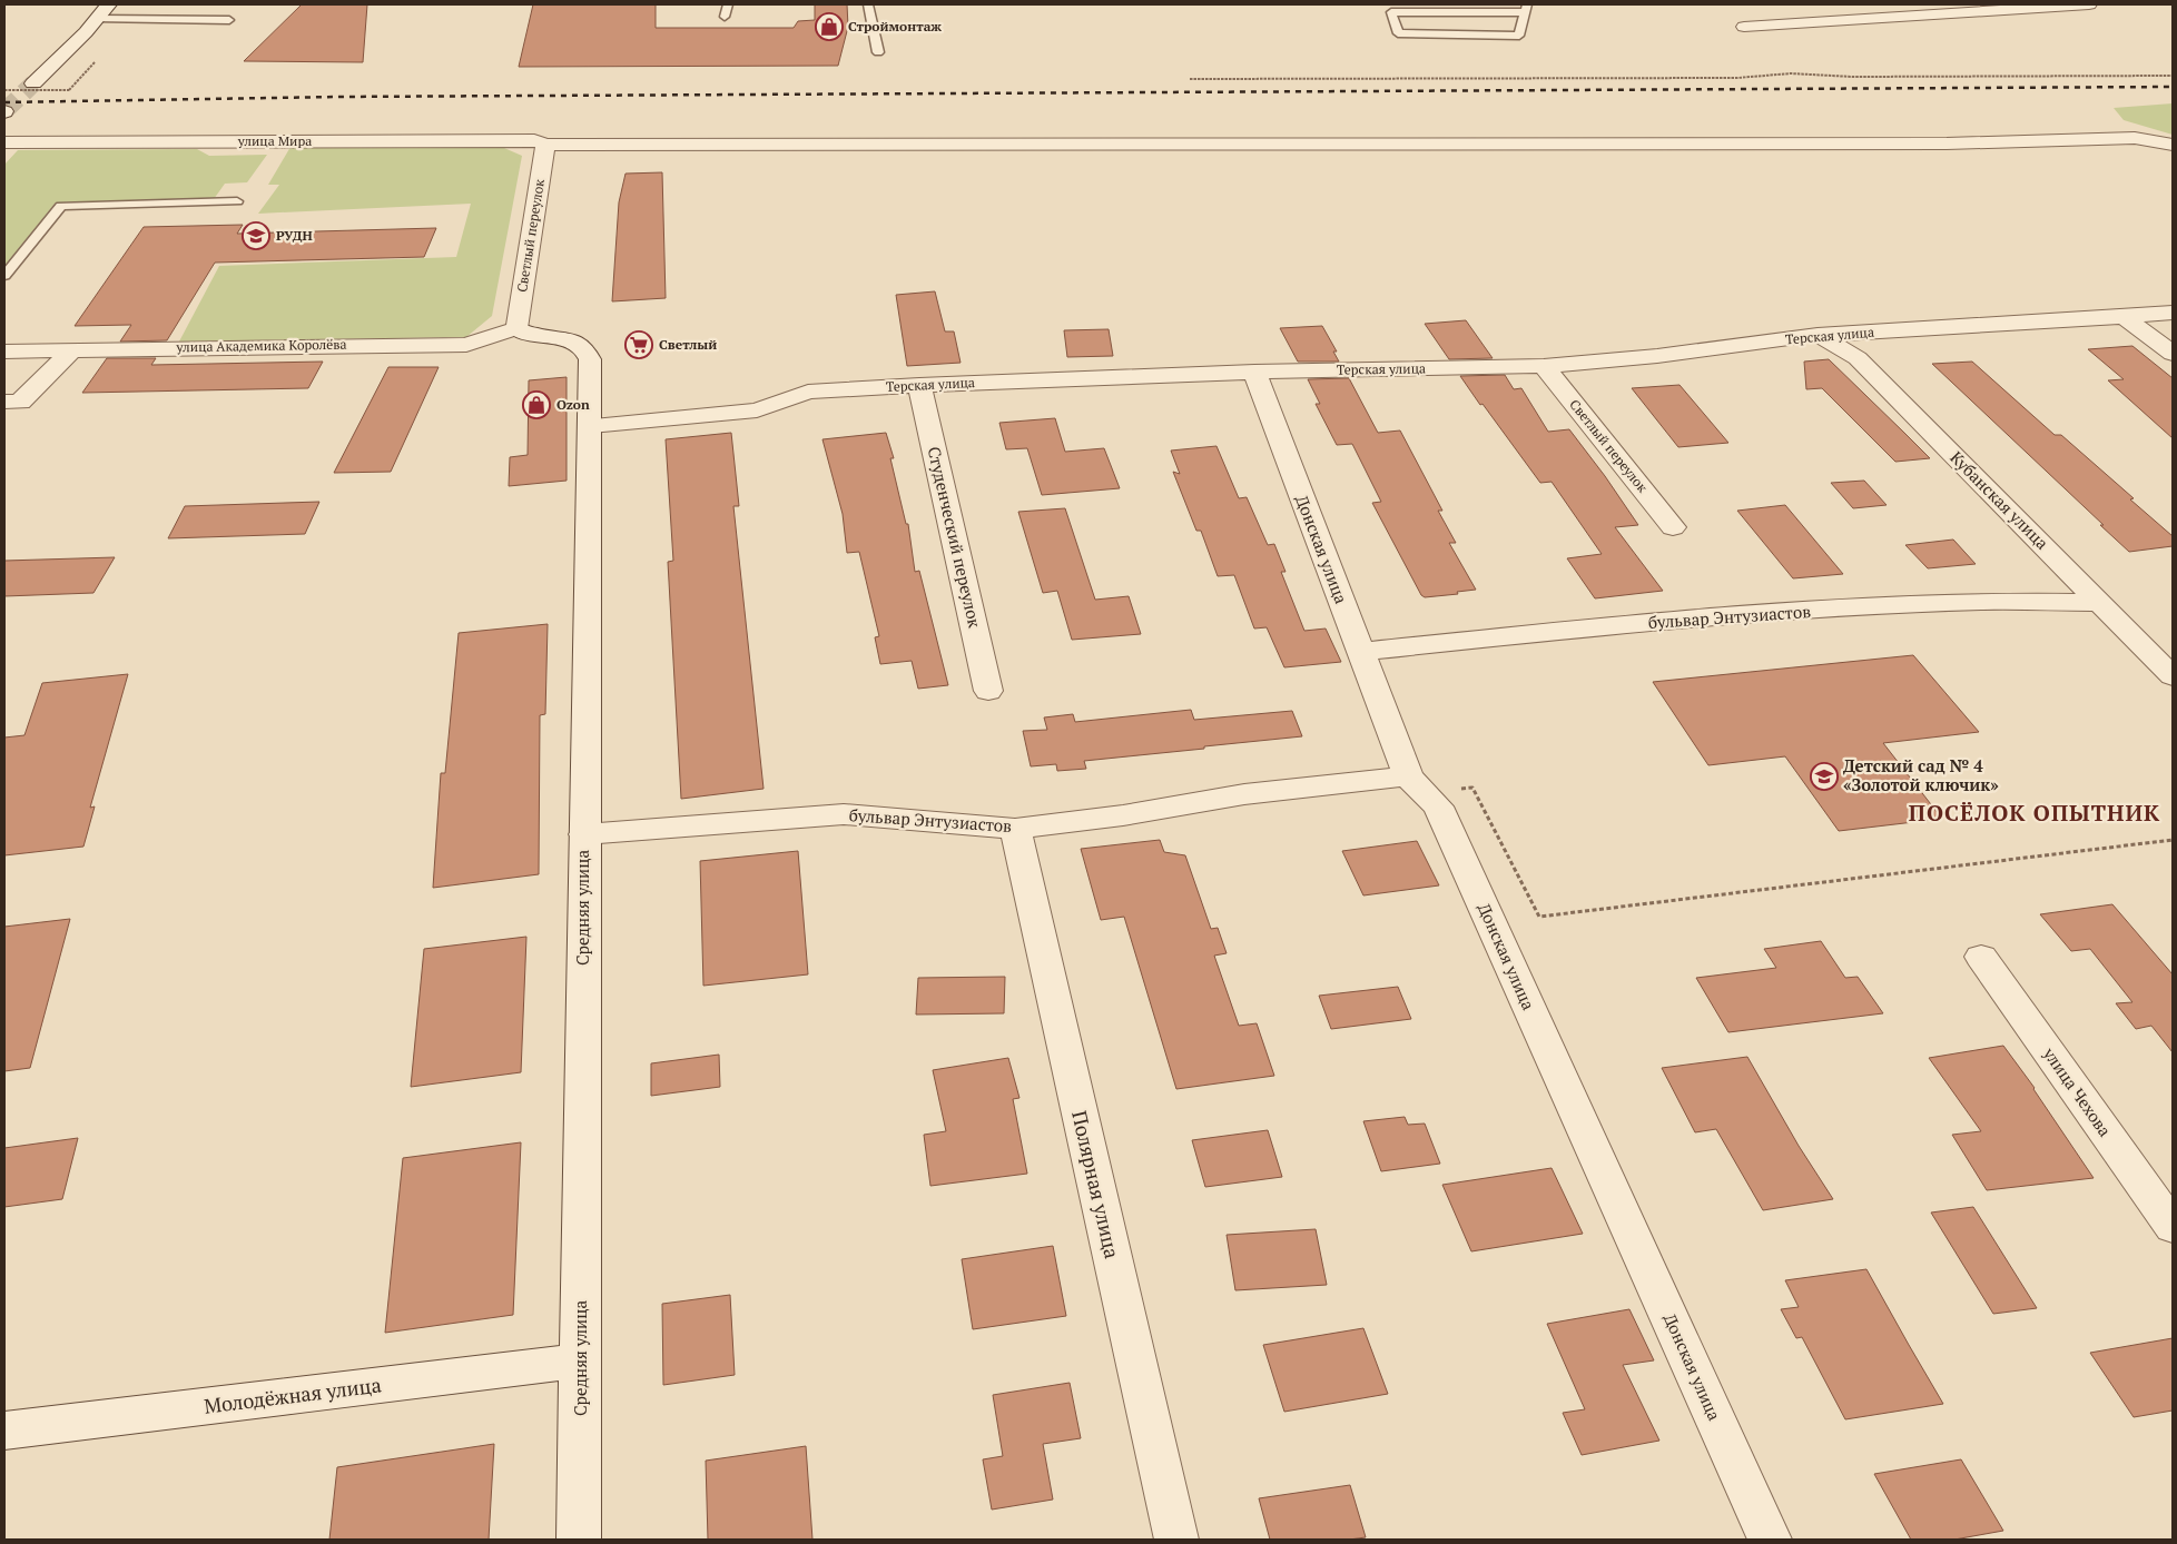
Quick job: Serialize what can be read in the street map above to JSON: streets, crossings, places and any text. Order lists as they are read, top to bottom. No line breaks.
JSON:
{"streets":{"street":["улица Мира","Светлый переулок","Терская улица","улица Академика Королёва","Кубанская улица","Студенческий переулок","Донская улица","бульвар Энтузиастов","Средняя улица","улица Чехова","Полярная улица","Молодёжная улица"]},"crossings":[["улица Мира","Светлый переулок"],["Светлый переулок","Терская улица"],["Светлый переулок","улица Академика Королёва"],["Светлый переулок","Средняя улица"],["Терская улица","Кубанская улица"],["Терская улица","Студенческий переулок"],["Терская улица","Донская улица"],["Терская улица","Средняя улица"],["улица Академика Королёва","Средняя улица"],["Кубанская улица","бульвар Энтузиастов"],["Донская улица","бульвар Энтузиастов"],["бульвар Энтузиастов","Средняя улица"],["бульвар Энтузиастов","Полярная улица"],["Средняя улица","Молодёжная улица"]],"districts":["ПОСЁЛОК ОПЫТНИК"],"places":{"shop":["Строймонтаж","Ozon"],"school or university":["РУДН","Детский сад № 4 «Золотой ключик»"],"supermarket":["Светлый"]}}
